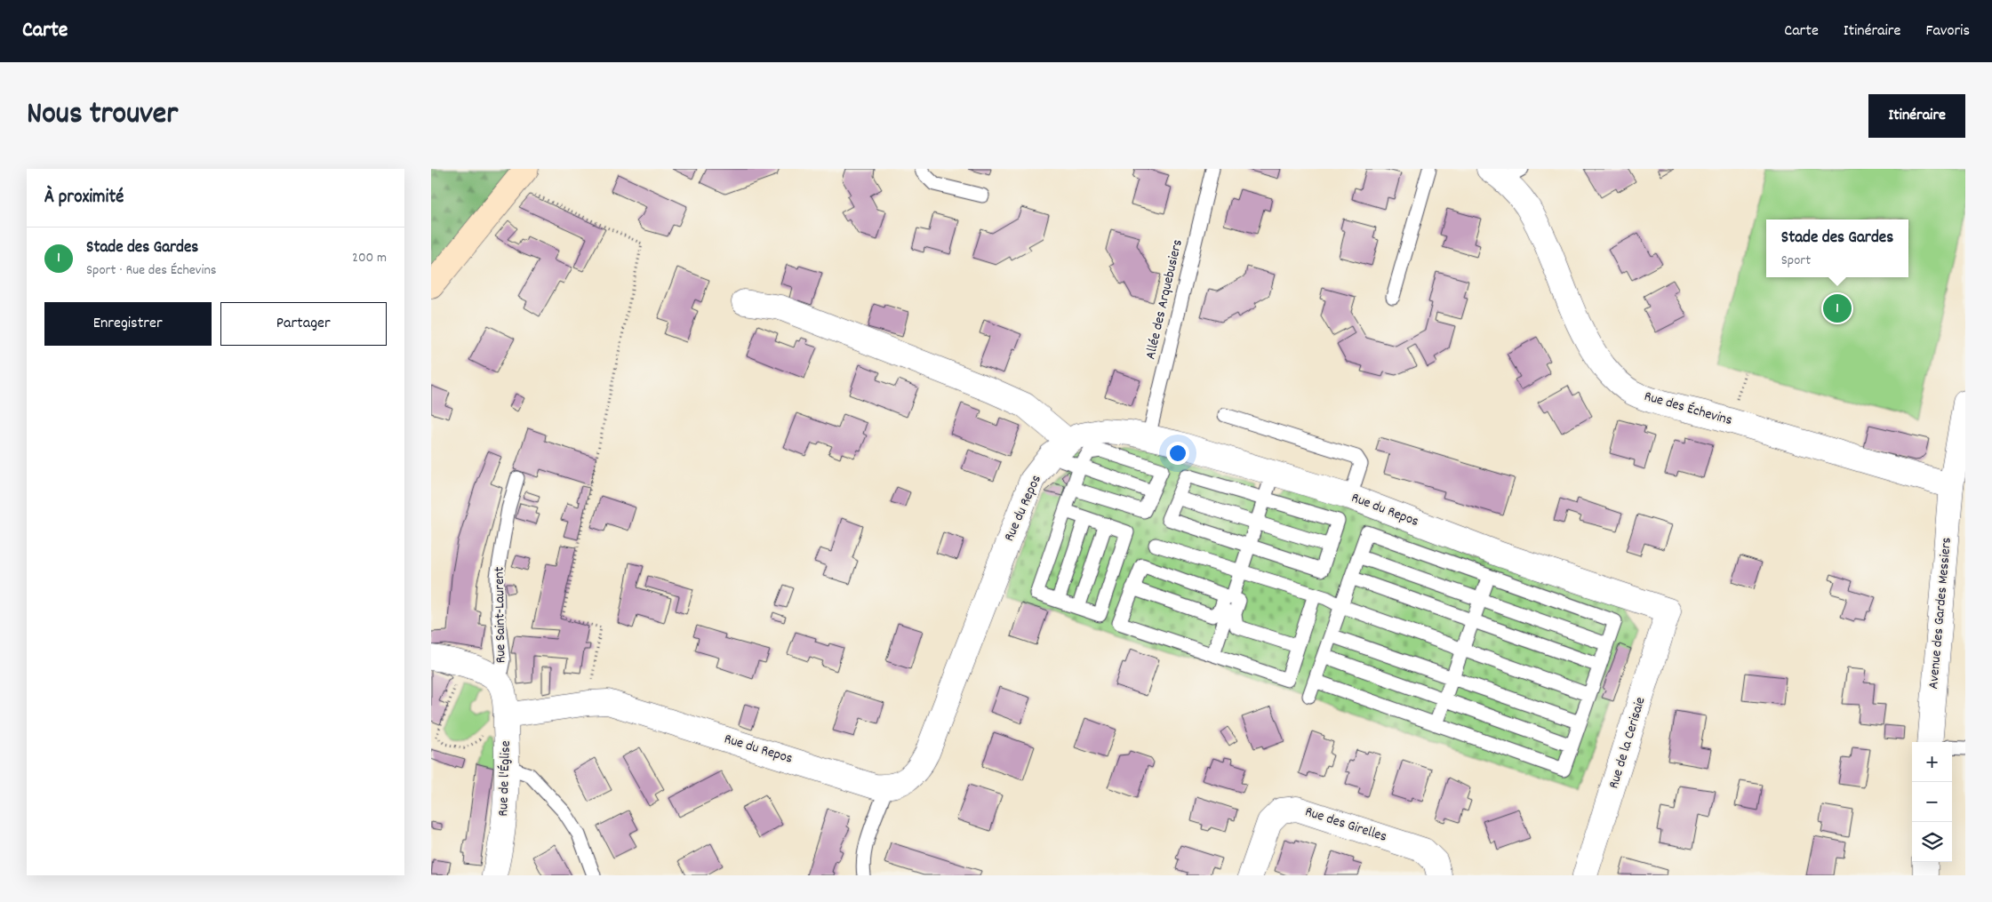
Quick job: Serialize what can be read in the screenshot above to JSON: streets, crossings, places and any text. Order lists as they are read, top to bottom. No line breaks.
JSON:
{"streets":{"street":["Rue des Échevins","Rue du Repos","Avenue des Gardes Messiers","Rue Saint-Laurent","Rue de la Cerisaie","Rue de l'Église","Rue des Girelles"],"lane":["Allée des Arquebusiers"]},"crossings":[["Allée des Arquebusiers","Rue du Repos"],["Rue des Échevins","Avenue des Gardes Messiers"],["Rue du Repos","Rue de la Cerisaie"],["Rue du Repos","Rue de l'Église"],["Rue Saint-Laurent","Rue de l'Église"]],"page":{"header":"Carte","nav":["Carte","Itinéraire","Favoris"],"title":"Nous trouver","buttons":["Itinéraire",["Enregistrer","Partager"]],"heading":"À proximité","popup":["Stade des Gardes","Sport"],"list":[{"mark":"1","name":"Stade des Gardes","note":"Sport · Rue des Échevins","value":"200 m"}],"pins":"1","map_buttons":["+","−"]}}
